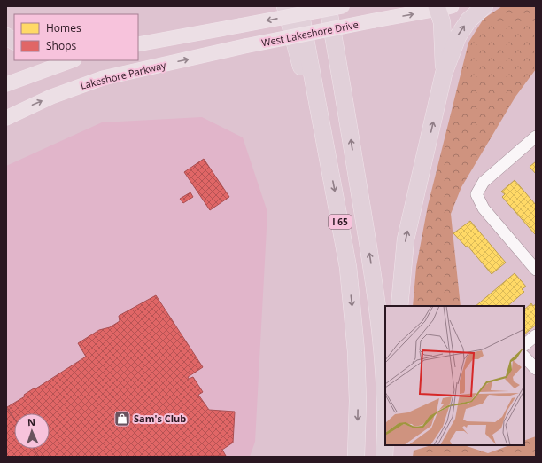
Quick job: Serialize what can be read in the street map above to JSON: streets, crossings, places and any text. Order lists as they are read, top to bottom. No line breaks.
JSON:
{"streets":{"highway":["I 65"],"main road":["West Lakeshore Drive","Lakeshore Parkway"]},"crossings":[["West Lakeshore Drive","Lakeshore Parkway"]],"places":{"shop":["Sam's Club"]},"legend":["Homes","Shops"],"north":"top"}
